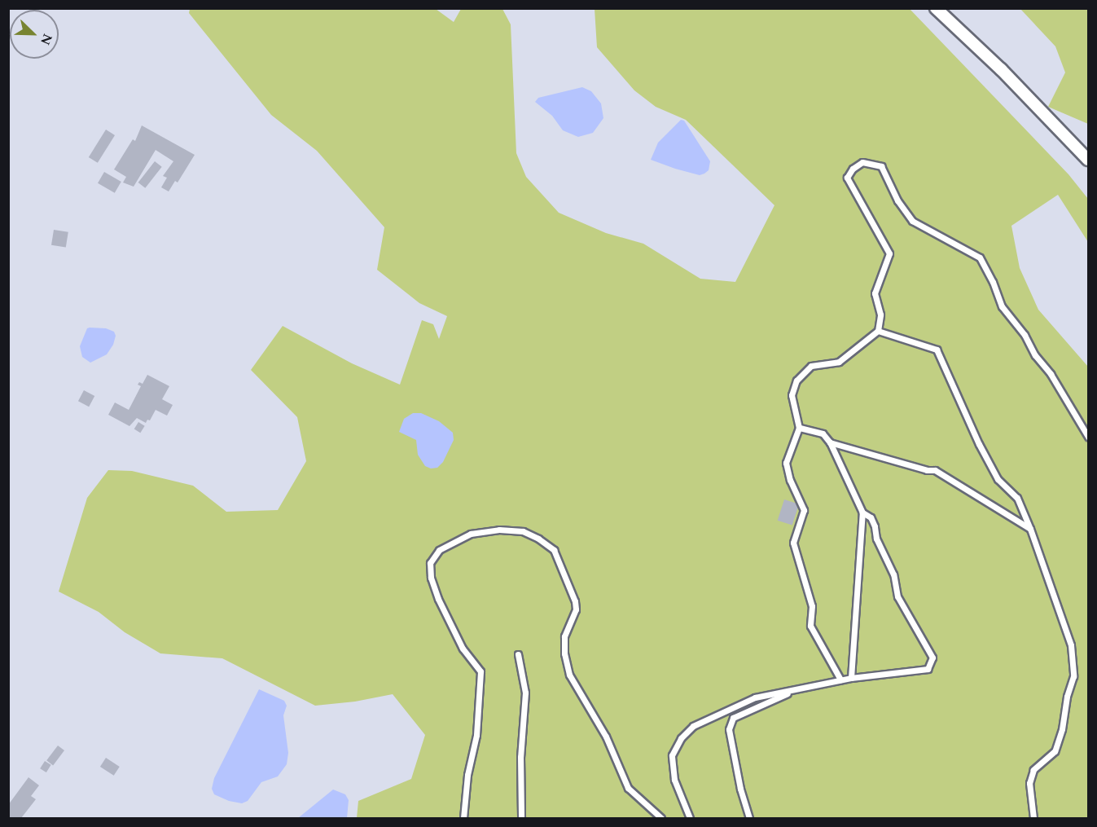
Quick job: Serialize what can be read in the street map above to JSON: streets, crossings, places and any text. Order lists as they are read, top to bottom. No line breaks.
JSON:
{"north":"bottom right"}
